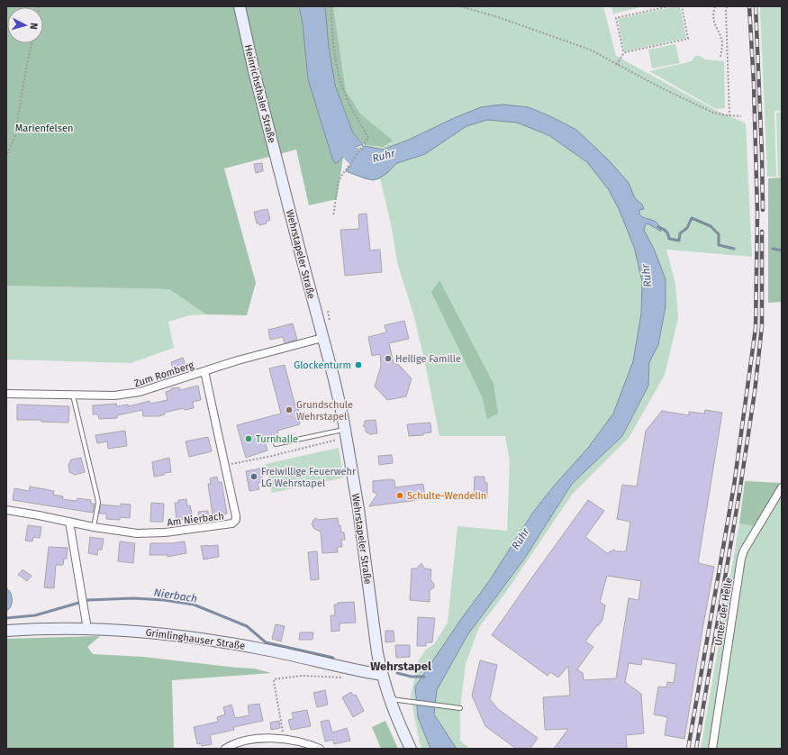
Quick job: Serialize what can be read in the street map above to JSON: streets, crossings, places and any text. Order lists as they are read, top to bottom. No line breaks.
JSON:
{"streets":{"main road":["Heinrichsthaler Straße","Wehrstapeler Straße","Grimlinghauser Straße"],"street":["Zum Romberg","Am Nierbach","Unter der Helle"]},"crossings":[["Heinrichsthaler Straße","Wehrstapeler Straße"],["Wehrstapeler Straße","Zum Romberg"],["Wehrstapeler Straße","Grimlinghauser Straße"],["Zum Romberg","Am Nierbach"]],"districts":["Wehrstapel"],"water":["Ruhr","Nierbach"],"parks":["Marienfelsen"],"places":["Heilige Familie","Glockenturm","Grundschule Wehrstapel","Turnhalle","Freiwillige Feuerwehr LG Wehrstapel","Schulte-Wendelin"],"north":"right"}
